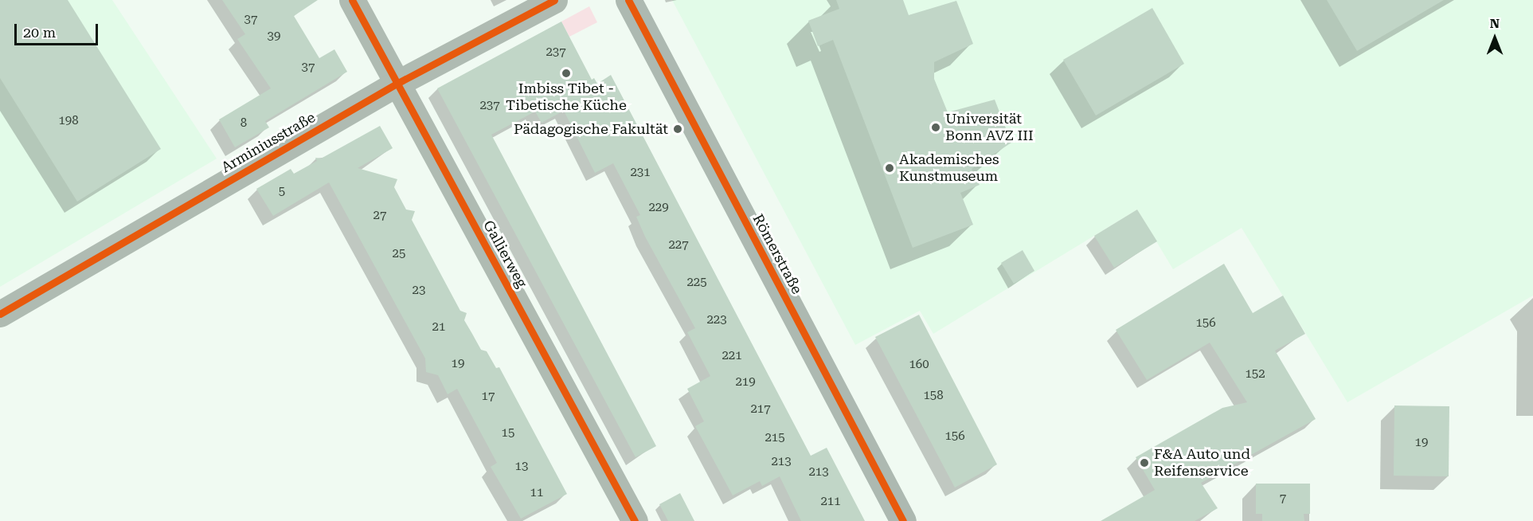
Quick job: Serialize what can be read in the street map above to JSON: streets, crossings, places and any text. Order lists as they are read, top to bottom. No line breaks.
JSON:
{"streets":{"street":["Arminiusstraße","Gallierweg","Römerstraße"]},"crossings":[["Arminiusstraße","Gallierweg"]],"places":["Imbiss Tibet - Tibetische Küche","Universität Bonn AVZ III","Pädagogische Fakultät","Akademisches Kunstmuseum","F&A Auto und Reifenservice"],"house_numbers":["37","39","237","37","237","198","8","231","5","229","27","227","25","225","23","223","156","21","221","19","160","152","219","158","17","217","15","156","215","19","213","13","213","11","7","211"],"scale_bar":"20 m","north":"top"}
